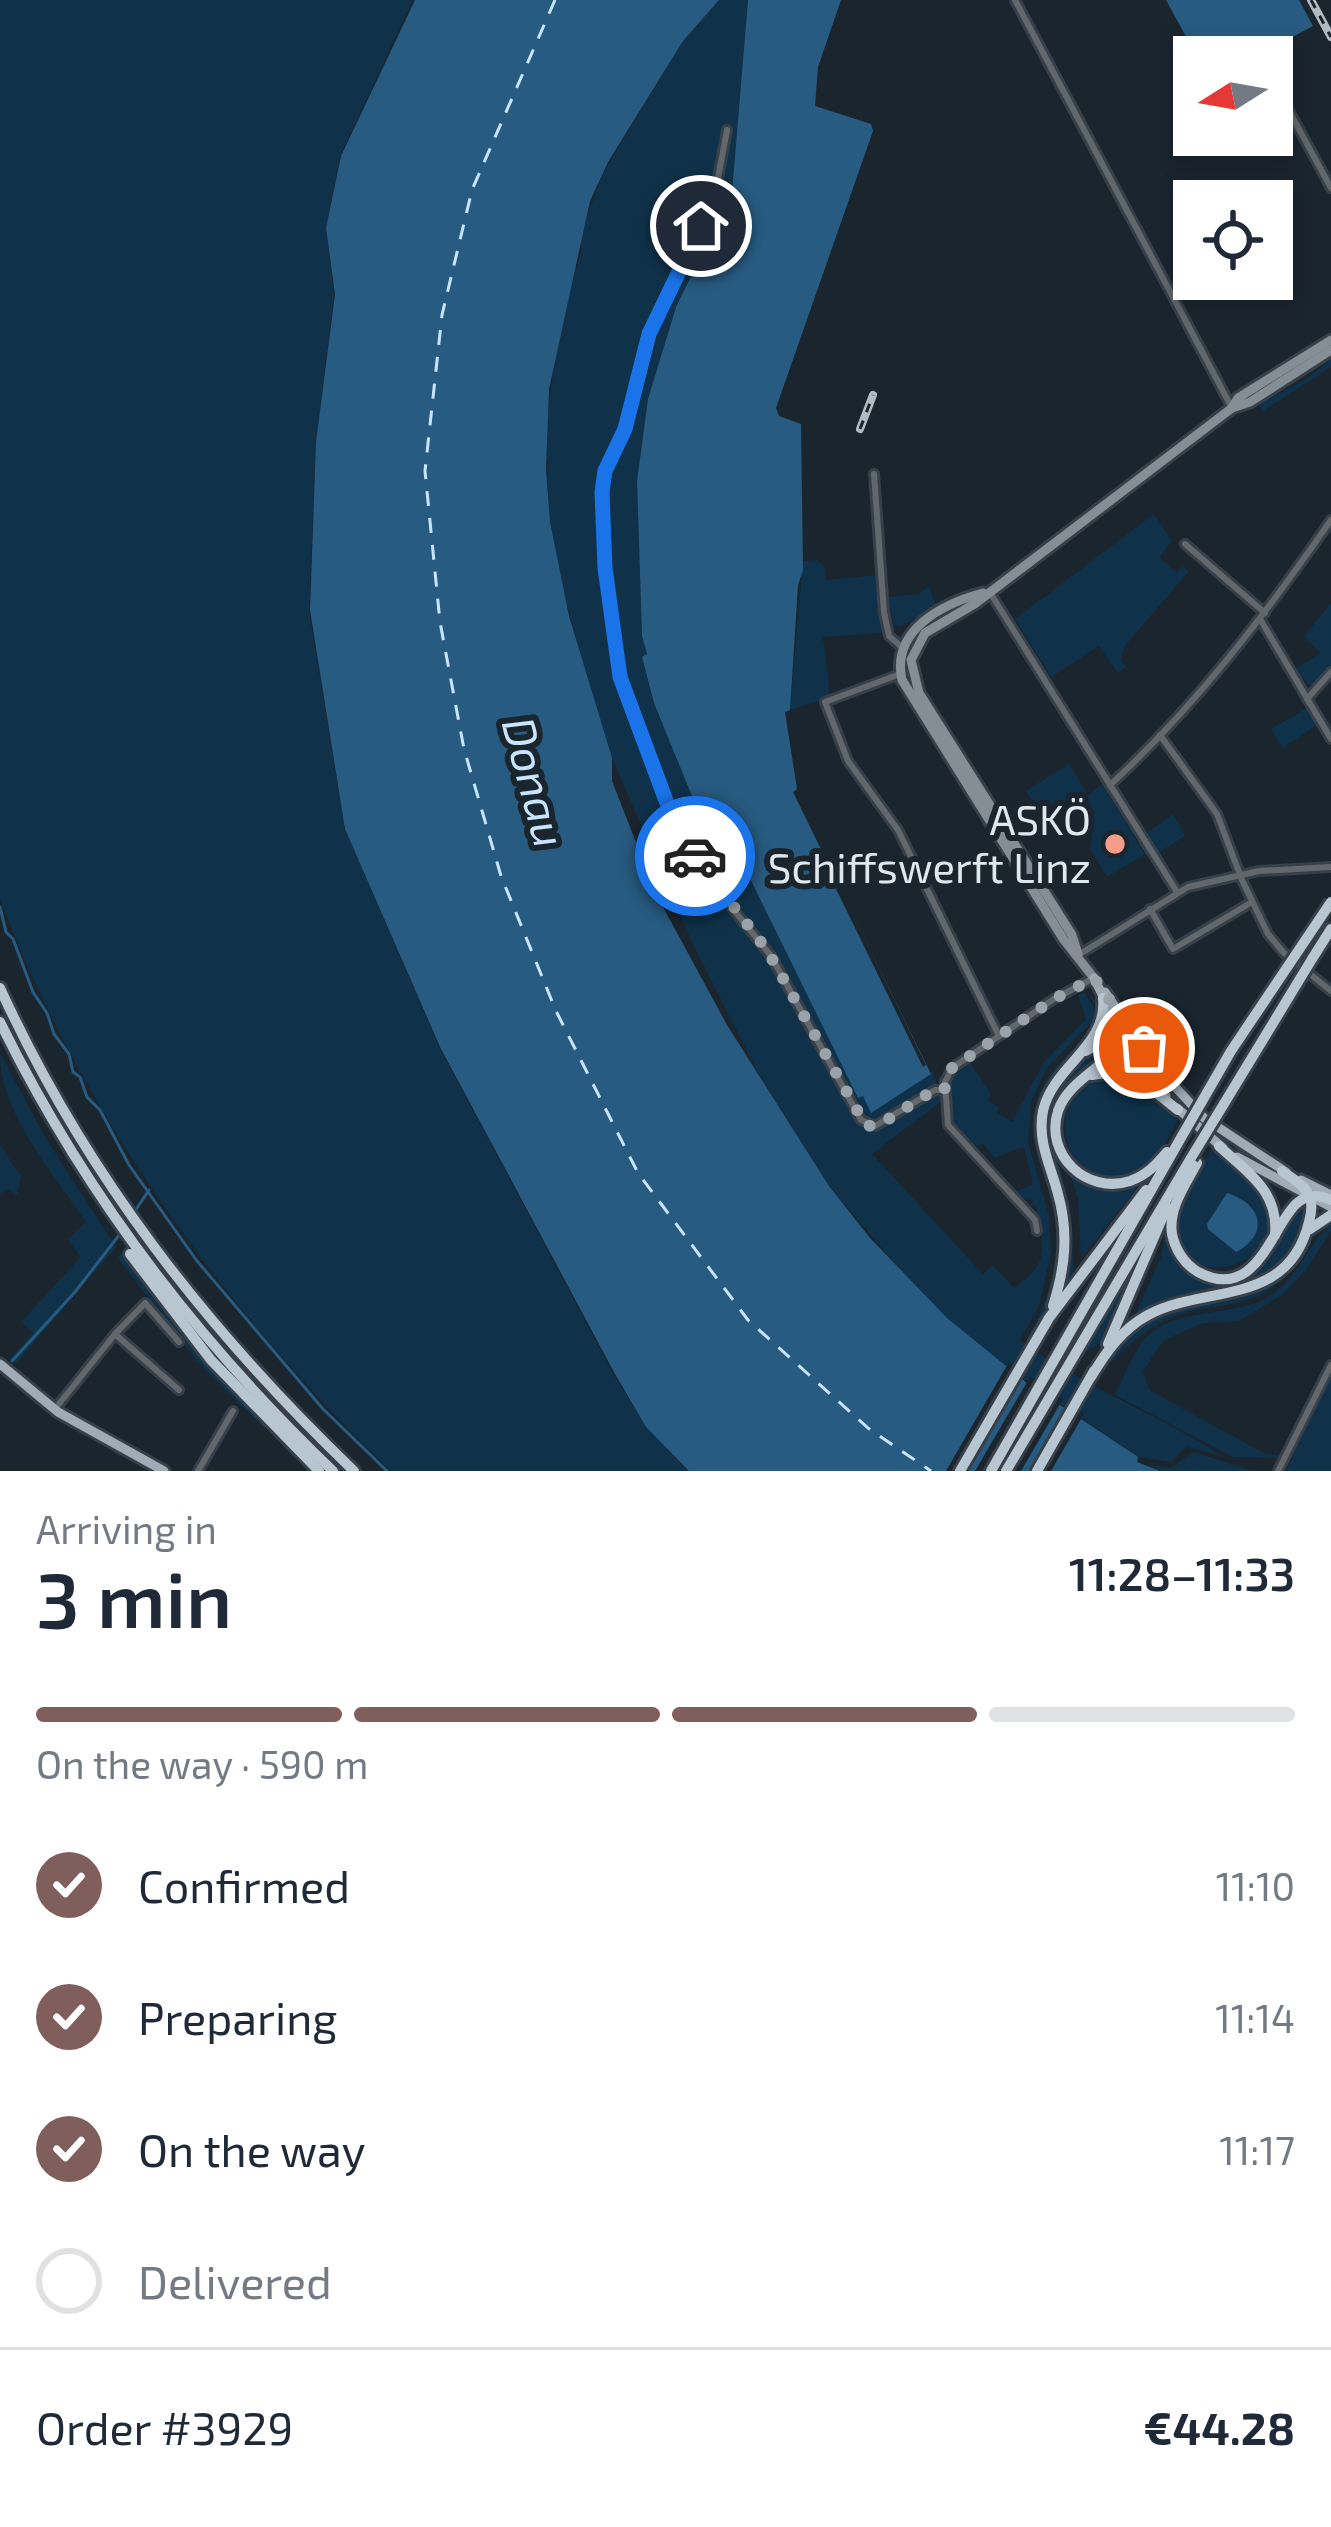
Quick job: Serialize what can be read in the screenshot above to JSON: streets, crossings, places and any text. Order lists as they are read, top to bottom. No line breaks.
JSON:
{"water":["Donau"],"places":["ASKÖ Schiffswerft Linz"],"north":"left","page":{"heading":["3 min","Arriving in","11:28–11:33"],"panel":["Order #3929","€44.28"],"bar":"On the way · 590 m","list":[["Confirmed","11:10"],["Preparing","11:14"],["On the way","11:17"],"Delivered"]}}
